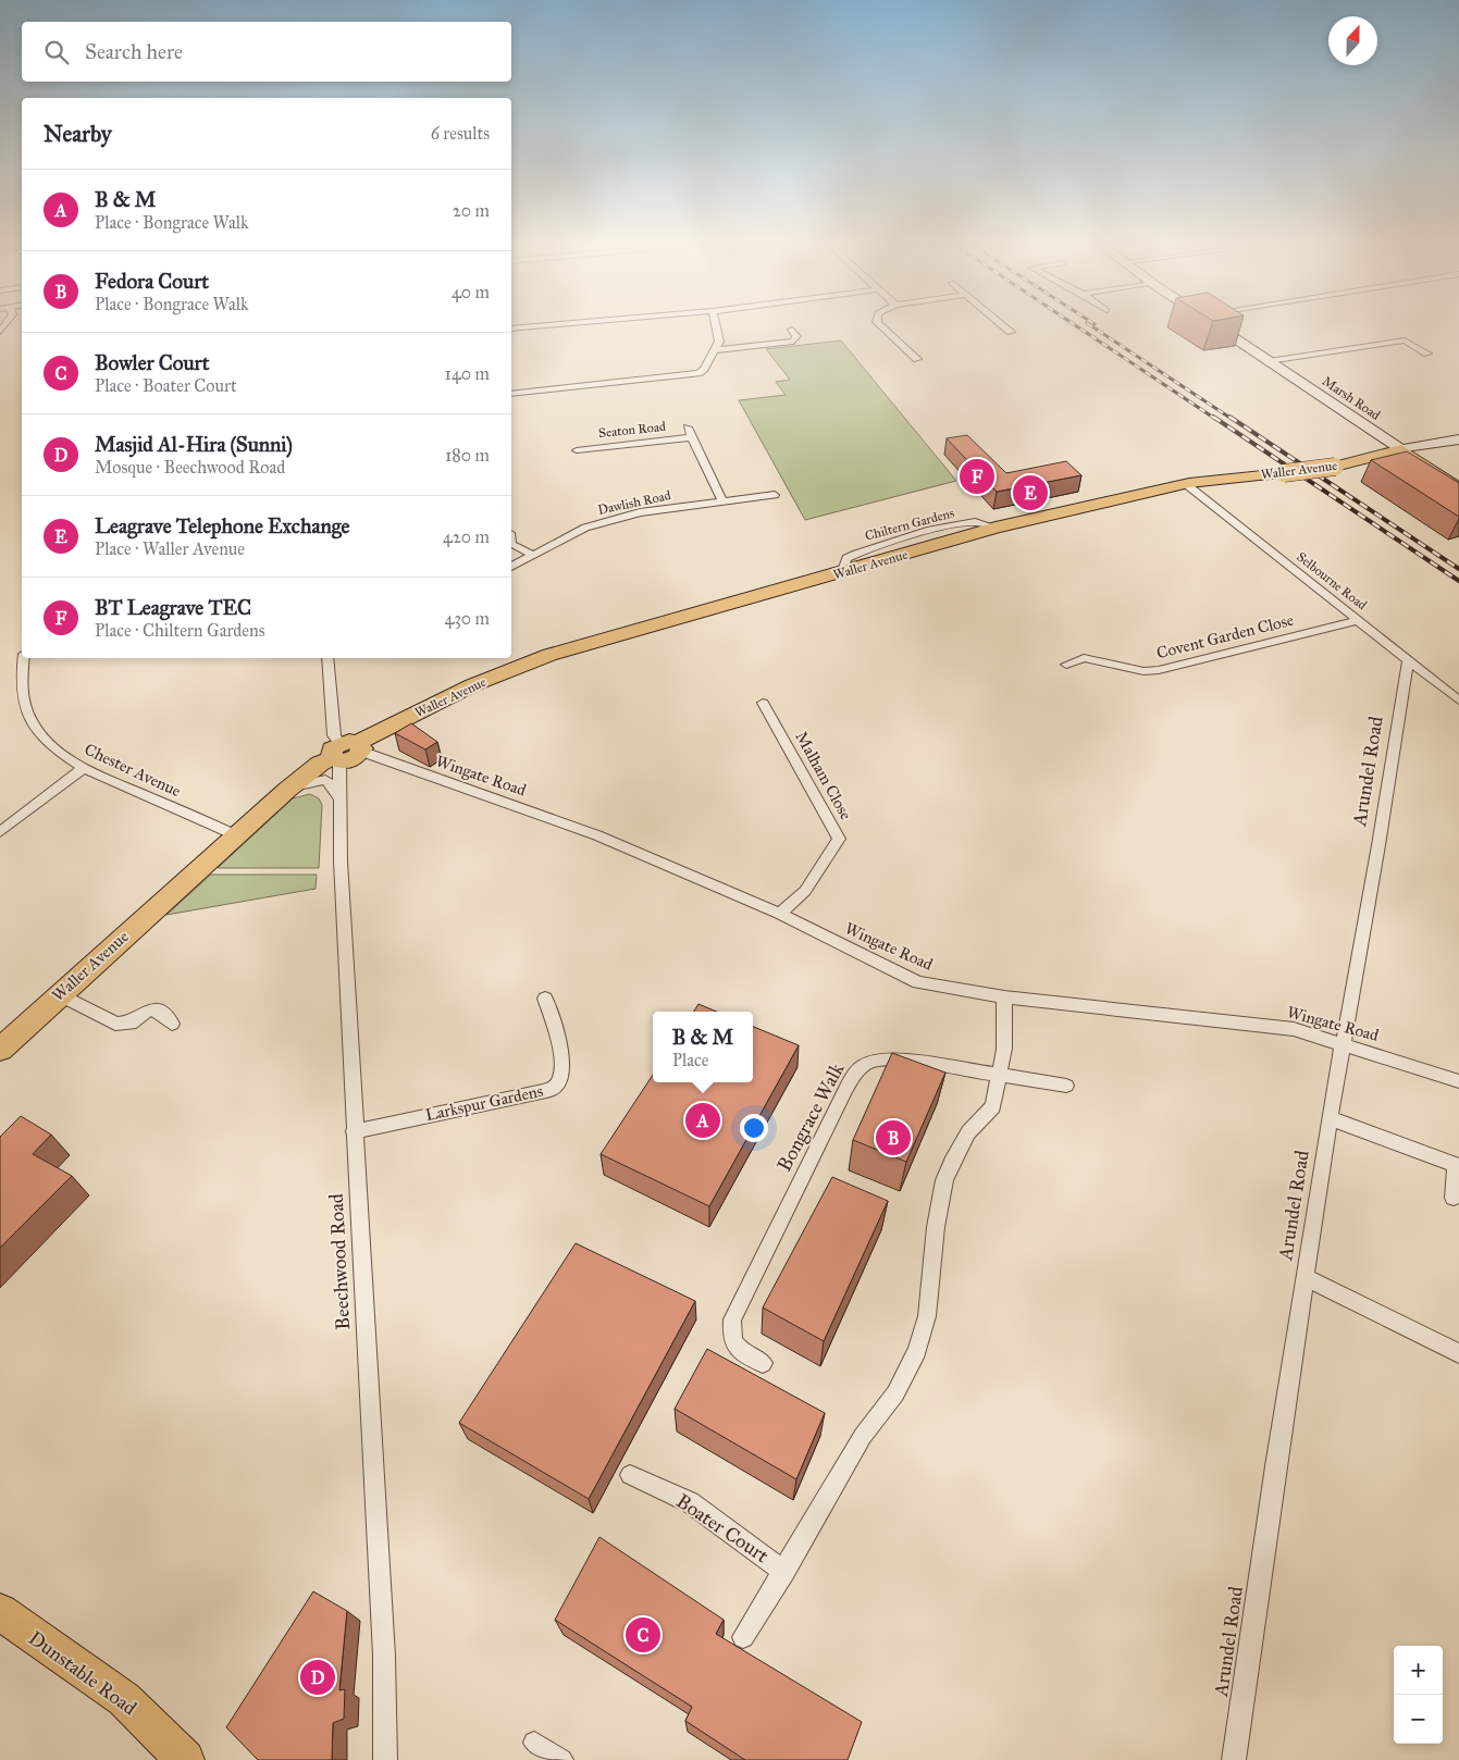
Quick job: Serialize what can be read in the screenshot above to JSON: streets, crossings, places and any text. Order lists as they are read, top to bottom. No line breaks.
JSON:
{"streets":{"main road":["Marsh Road","Waller Avenue","Dunstable Road"],"street":["Seaton Road","Dawlish Road","Selbourne Road","Covent Garden Close","Chester Avenue","Arundel Road","Wingate Road","Malham Close","Larkspur Gardens","Bongrace Walk","Beechwood Road","Boater Court"]},"crossings":[["Marsh Road","Waller Avenue"],["Seaton Road","Dawlish Road"],["Waller Avenue","Selbourne Road"],["Waller Avenue","Chester Avenue"],["Waller Avenue","Wingate Road"],["Waller Avenue","Beechwood Road"],["Selbourne Road","Covent Garden Close"],["Selbourne Road","Arundel Road"],["Arundel Road","Wingate Road"],["Wingate Road","Malham Close"],["Wingate Road","Beechwood Road"],["Wingate Road","Boater Court"],["Larkspur Gardens","Beechwood Road"],["Bongrace Walk","Boater Court"]],"north":"top","page":{"search":"Search here","heading":["Nearby","6 results"],"list":[{"mark":"A","name":"B & M","note":"Place · Bongrace Walk","value":"20 m"},{"mark":"B","name":"Fedora Court","note":"Place · Bongrace Walk","value":"40 m"},{"mark":"C","name":"Bowler Court","note":"Place · Boater Court","value":"140 m"},{"mark":"D","name":"Masjid Al-Hira (Sunni)","note":"Mosque · Beechwood Road","value":"180 m"},{"mark":"E","name":"Leagrave Telephone Exchange","note":"Place · Waller Avenue","value":"420 m"},{"mark":"F","name":"BT Leagrave TEC","note":"Place · Chiltern Gardens","value":"430 m"}],"pins":["F","E","A","B","C","D"],"popup":["B & M","Place"],"map_buttons":["+","−"]}}
